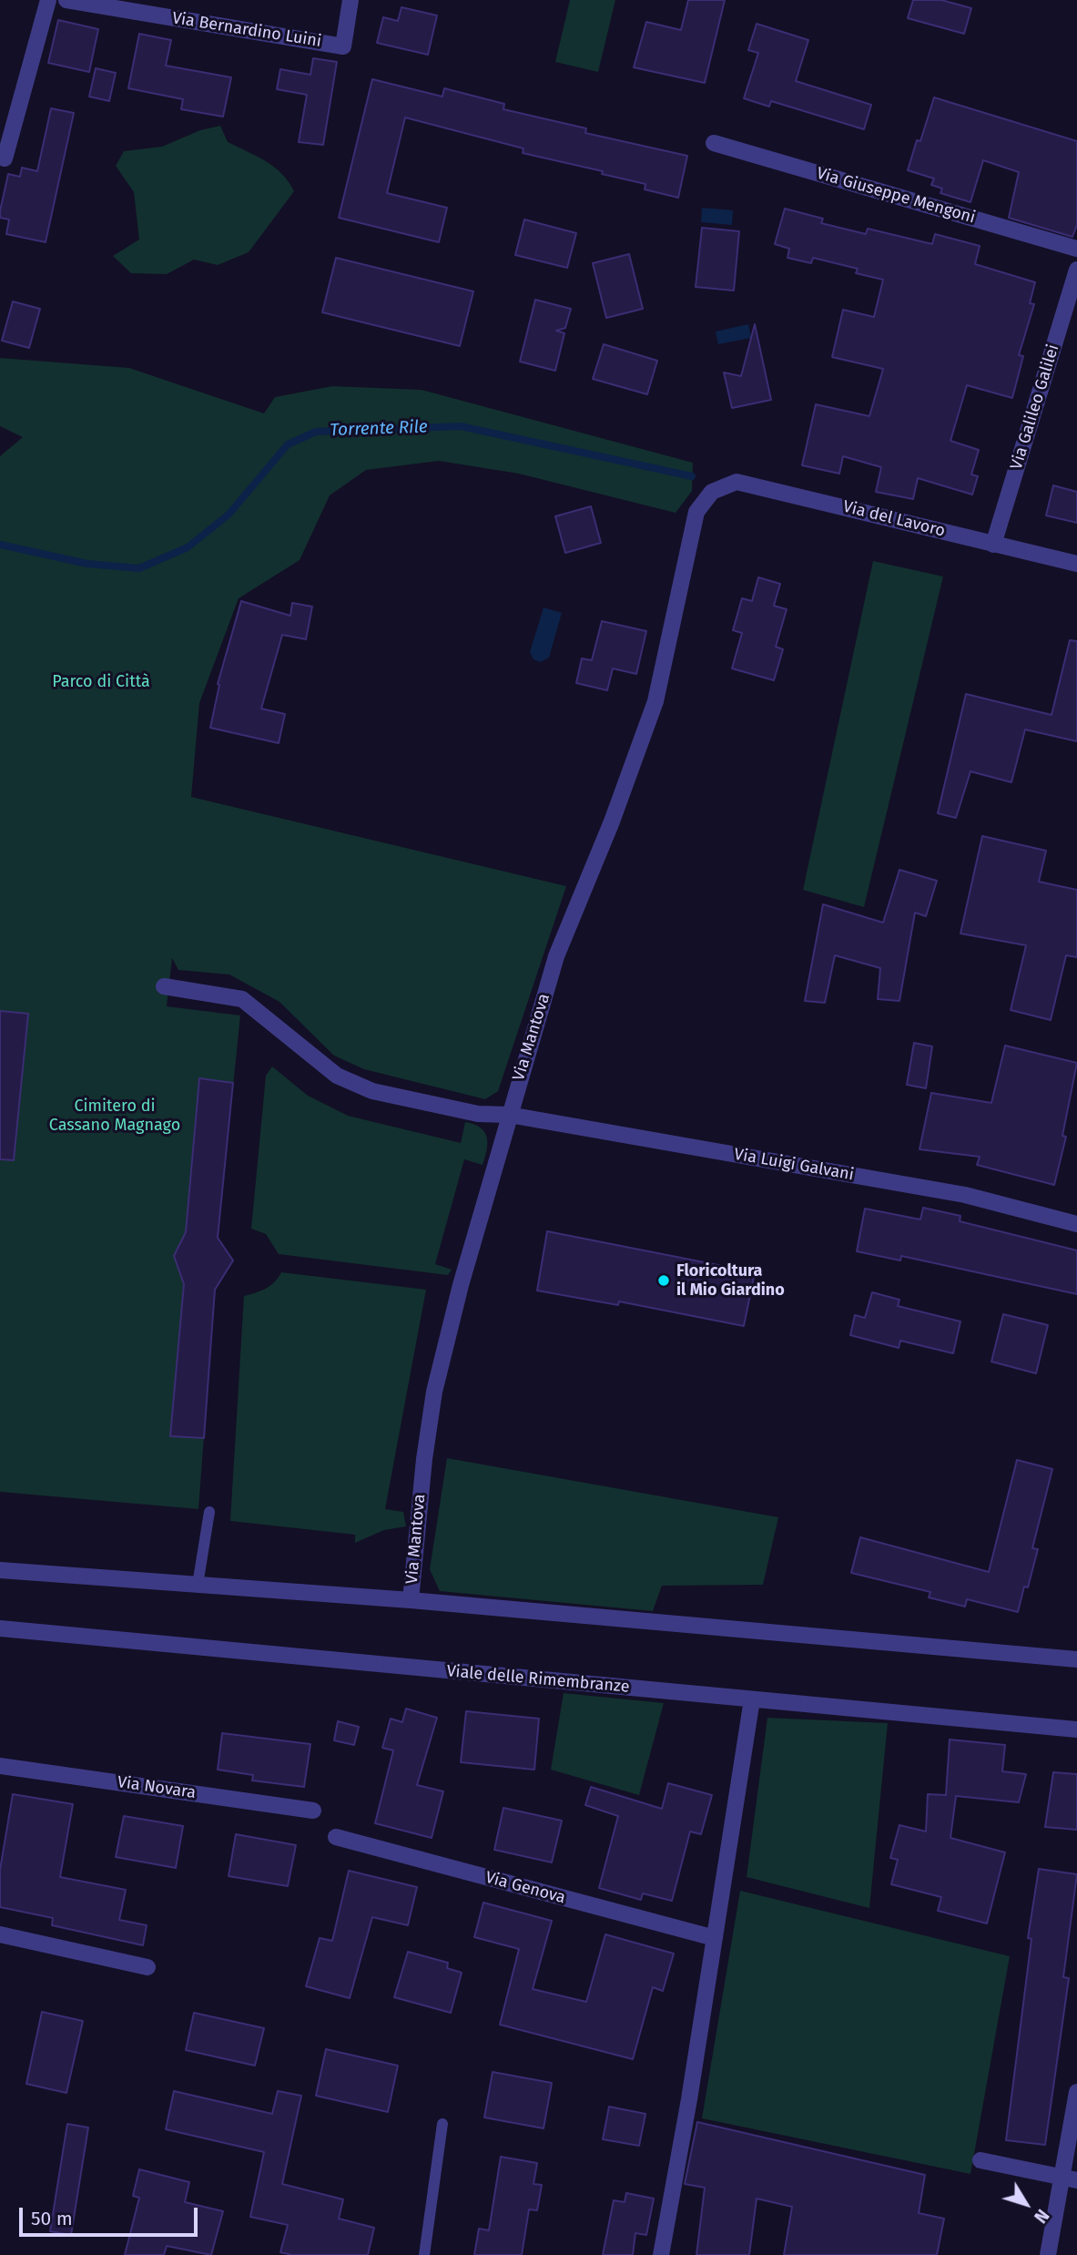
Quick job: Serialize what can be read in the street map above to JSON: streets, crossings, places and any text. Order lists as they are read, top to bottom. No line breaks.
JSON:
{"streets":{"street":["Via Bernardino Luini","Via Giuseppe Mengoni","Via Galileo Galilei","Via del Lavoro","Via Mantova","Via Luigi Galvani","Viale delle Rimembranze","Via Novara","Via Genova"]},"crossings":[["Via Galileo Galilei","Via del Lavoro"],["Via del Lavoro","Via Mantova"],["Via Mantova","Via Luigi Galvani"]],"water":["Torrente Rile"],"parks":["Parco di Città","Cimitero di Cassano Magnago"],"places":["Floricoltura il Mio Giardino"],"scale_bar":"50 m","north":"bottom right"}
